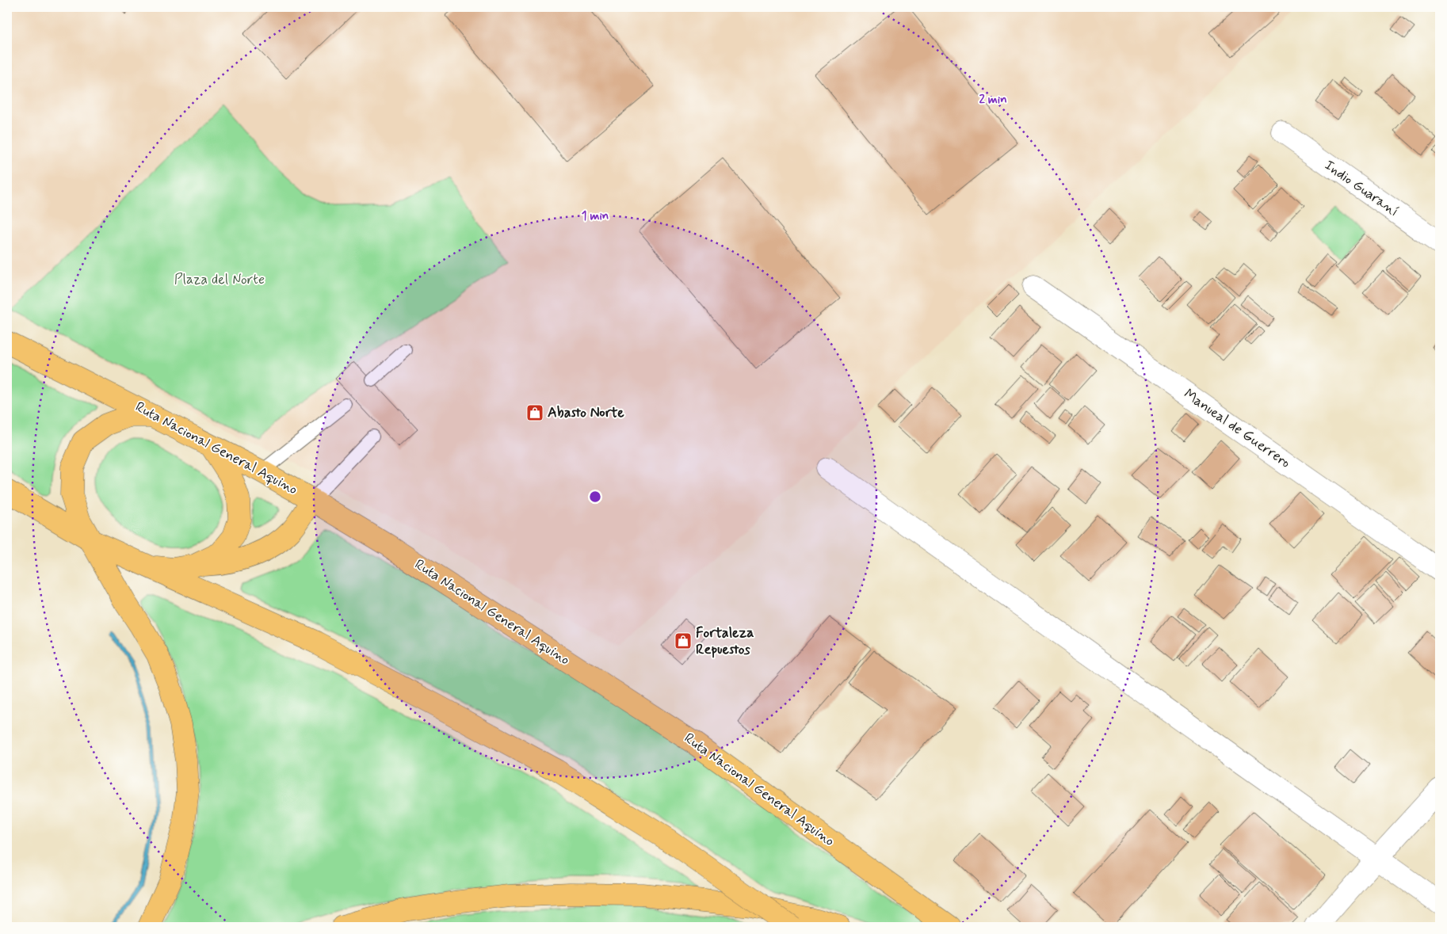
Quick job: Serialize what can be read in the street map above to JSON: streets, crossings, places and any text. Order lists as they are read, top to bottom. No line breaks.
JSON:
{"streets":{"highway":["Ruta Nacional General Aquino"],"street":["Indio Guaraní","Manueal de Guerrero"]},"parks":["Plaza del Norte"],"places":{"shop":["Abasto Norte","Fortaleza Repuestos"]},"rings":["2 min","1 min"]}
